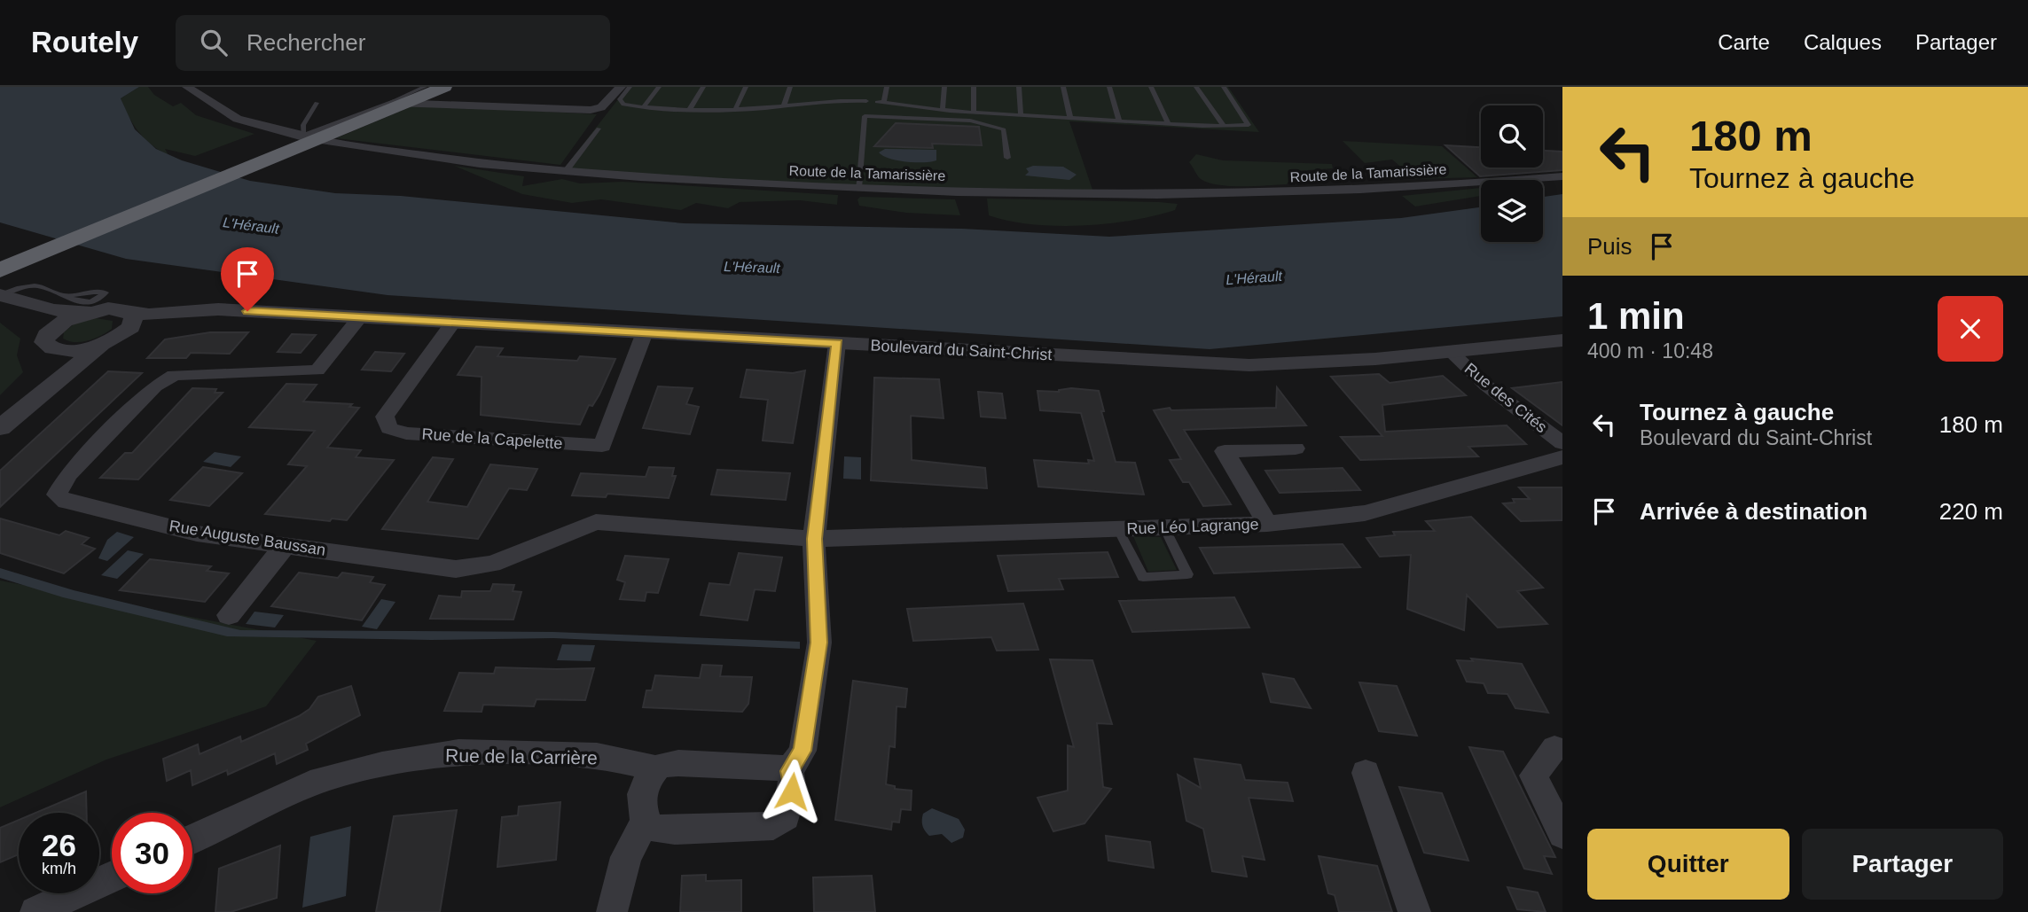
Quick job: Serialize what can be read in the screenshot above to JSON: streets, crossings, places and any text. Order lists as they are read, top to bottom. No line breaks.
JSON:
{"streets":{"street":["Route de la Tamarissière","Boulevard du Saint-Christ","Rue des Cités","Rue de la Capelette","Rue Léo Lagrange","Rue Auguste Baussan","Rue de la Carrière"]},"crossings":[["Boulevard du Saint-Christ","Rue des Cités"],["Boulevard du Saint-Christ","Rue de la Capelette"],["Boulevard du Saint-Christ","Rue Auguste Baussan"],["Rue Léo Lagrange","Rue Auguste Baussan"]],"water":["L'Hérault"],"page":{"header":"Routely","search":"Rechercher","nav":["Carte","Calques","Partager"],"turn":["180 m","Tournez à gauche"],"then":"Puis","heading":["1 min","400 m · 10:48"],"list":[{"name":"Tournez à gauche","note":"Boulevard du Saint-Christ","value":"180 m"},{"name":"Arrivée à destination","value":"220 m"}],"speed":"26 km/h","limit":"30","buttons":["Quitter","Partager"]}}
